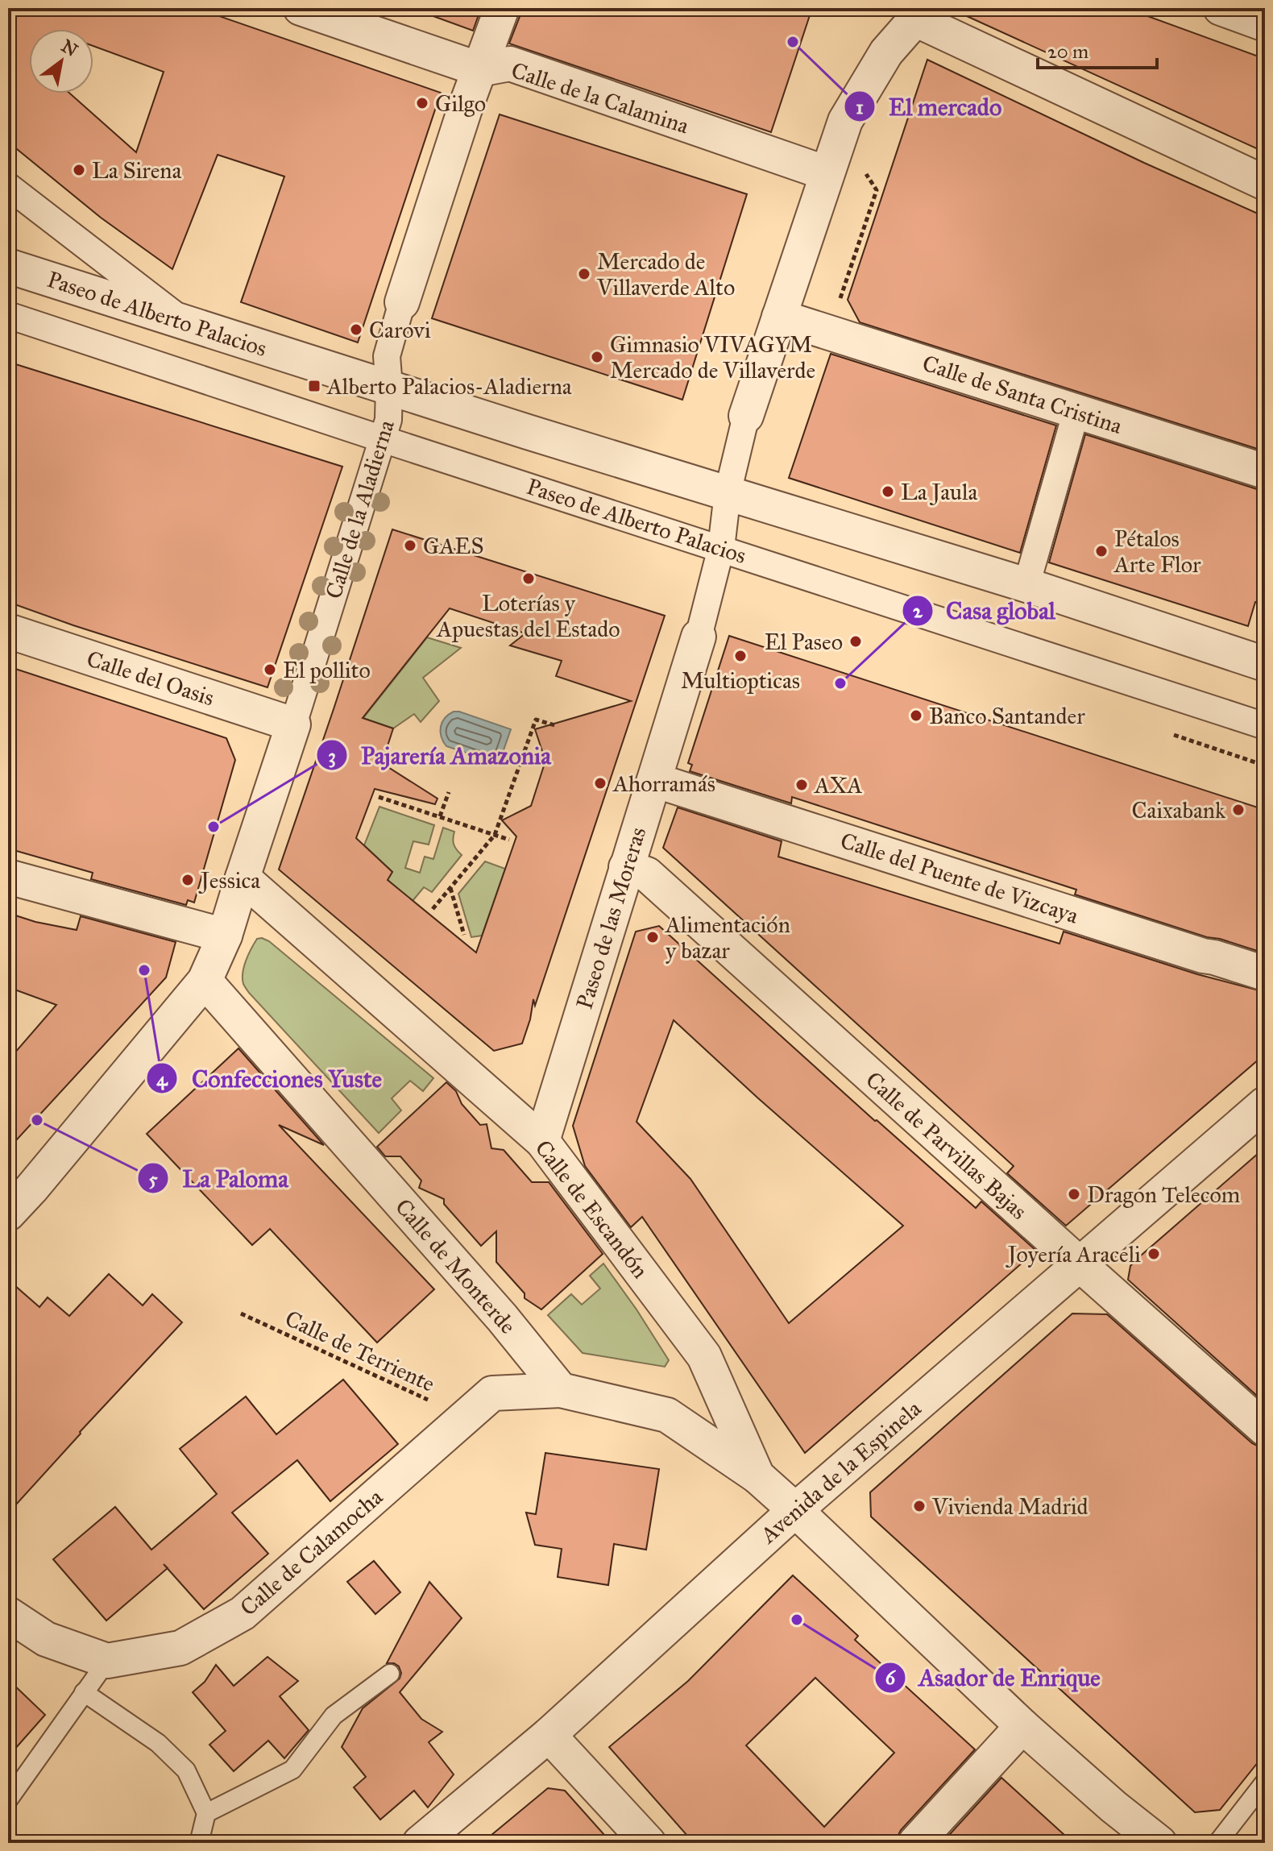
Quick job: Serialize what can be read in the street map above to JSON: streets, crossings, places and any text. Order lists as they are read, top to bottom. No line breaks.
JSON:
{"streets":{"street":["Calle de la Calamina","Paseo de Alberto Palacios","Calle de Santa Cristina","Calle de la Aladierna","Calle del Oasis","Calle del Puente de Vizcaya","Paseo de las Moreras","Calle de Parvillas Bajas","Calle de Escandón","Calle de Monterde","Avenida de la Espinela","Calle de Calamocha"],"path":["Calle de Terriente"]},"crossings":[["Calle de la Calamina","Calle de la Aladierna"],["Calle de la Calamina","Paseo de las Moreras"],["Paseo de Alberto Palacios","Calle de la Aladierna"],["Paseo de Alberto Palacios","Paseo de las Moreras"],["Calle de Santa Cristina","Paseo de las Moreras"],["Calle de la Aladierna","Calle del Oasis"],["Calle de la Aladierna","Calle de Escandón"],["Calle de la Aladierna","Calle de Monterde"],["Calle del Puente de Vizcaya","Paseo de las Moreras"],["Paseo de las Moreras","Calle de Parvillas Bajas"],["Paseo de las Moreras","Calle de Escandón"],["Calle de Parvillas Bajas","Avenida de la Espinela"],["Calle de Escandón","Avenida de la Espinela"],["Calle de Monterde","Calle de Calamocha"],["Calle de Terriente","Calle de Calamocha"]],"places":{"other":["El mercado","Gilgo","La Sirena","Mercado de Villaverde Alto","Carovi","Gimnasio VIVAGYM Mercado de Villaverde","La Jaula","GAES","Pétalos Arte Flor","Loterías y Apuestas del Estado","El Paseo","Multiopticas","El pollito","Casa global","Banco Santander","Ahorramás","AXA","Caixabank","Pajarería Amazonia","Jessica","Alimentación y bazar","Confecciones Yuste","La Paloma","Dragon Telecom","Joyería Araceli","Vivienda Madrid","Asador de Enrique"],"transit":["Alberto Palacios-Aladierna"]},"scale_bar":"20 m","north":"top right"}
